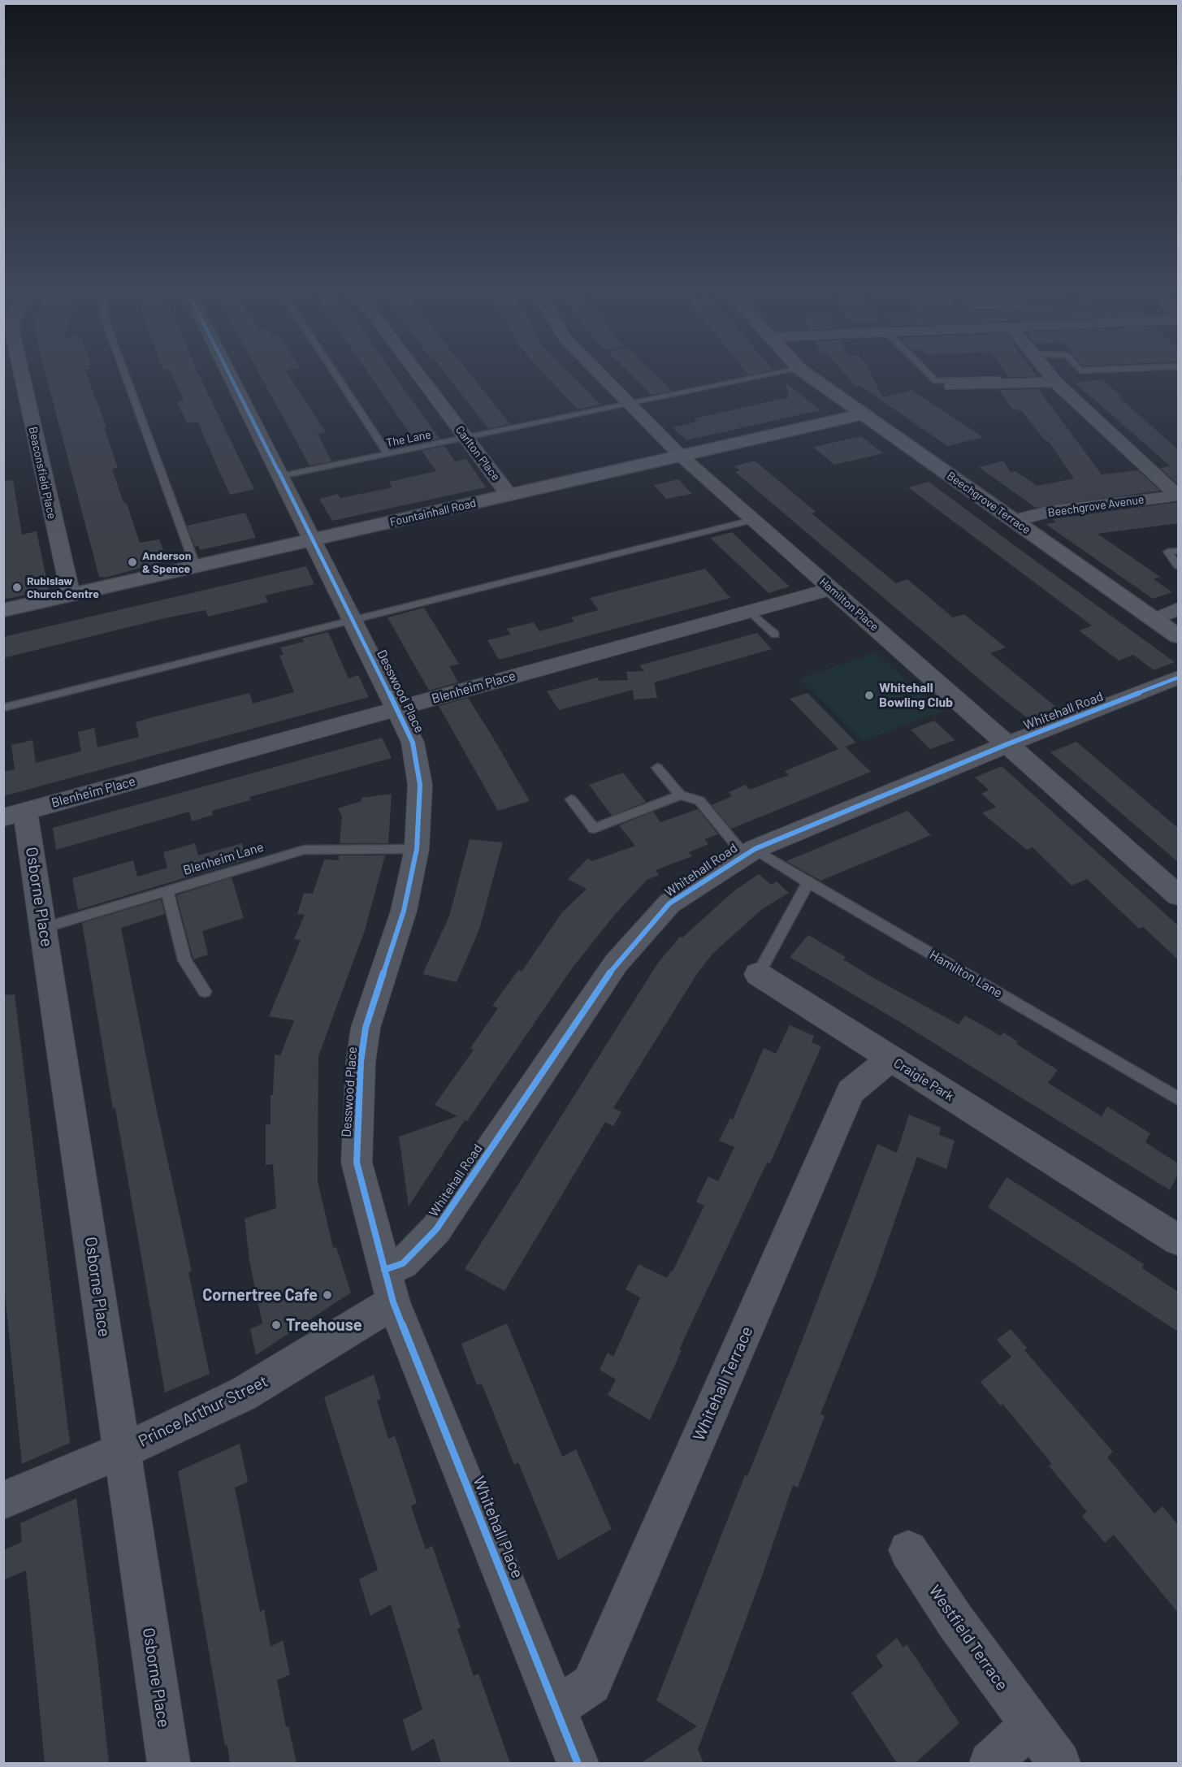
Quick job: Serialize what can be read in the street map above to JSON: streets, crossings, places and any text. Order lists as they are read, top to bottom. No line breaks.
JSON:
{"streets":{"street":["Carlton Place","Beaconsfield Place","Beechgrove Terrace","Beechgrove Avenue","Fountainhall Road","Hamilton Place","Blenheim Place","Desswood Place","Whitehall Road","Osborne Place","Craigie Park","Whitehall Terrace","Prince Arthur Street","Whitehall Place","Westfield Terrace"],"lane":["The Lane","Blenheim Lane","Hamilton Lane"]},"crossings":[["The Lane","Carlton Place"],["The Lane","Hamilton Place"],["The Lane","Desswood Place"],["Carlton Place","Fountainhall Road"],["Beaconsfield Place","Fountainhall Road"],["Beechgrove Terrace","Beechgrove Avenue"],["Beechgrove Terrace","Fountainhall Road"],["Fountainhall Road","Hamilton Place"],["Fountainhall Road","Desswood Place"],["Hamilton Place","Blenheim Place"],["Hamilton Place","Whitehall Road"],["Blenheim Place","Desswood Place"],["Blenheim Place","Osborne Place"],["Desswood Place","Whitehall Road"],["Desswood Place","Blenheim Lane"],["Desswood Place","Prince Arthur Street"],["Desswood Place","Whitehall Place"],["Whitehall Road","Hamilton Lane"],["Whitehall Road","Prince Arthur Street"],["Whitehall Road","Whitehall Place"],["Blenheim Lane","Osborne Place"],["Osborne Place","Prince Arthur Street"],["Hamilton Lane","Craigie Park"],["Craigie Park","Whitehall Terrace"],["Whitehall Terrace","Whitehall Place"],["Prince Arthur Street","Whitehall Place"]],"places":["Anderson & Spence","Rubislaw Church Centre","Whitehall Bowling Club","Cornertree Cafe","Treehouse"]}
